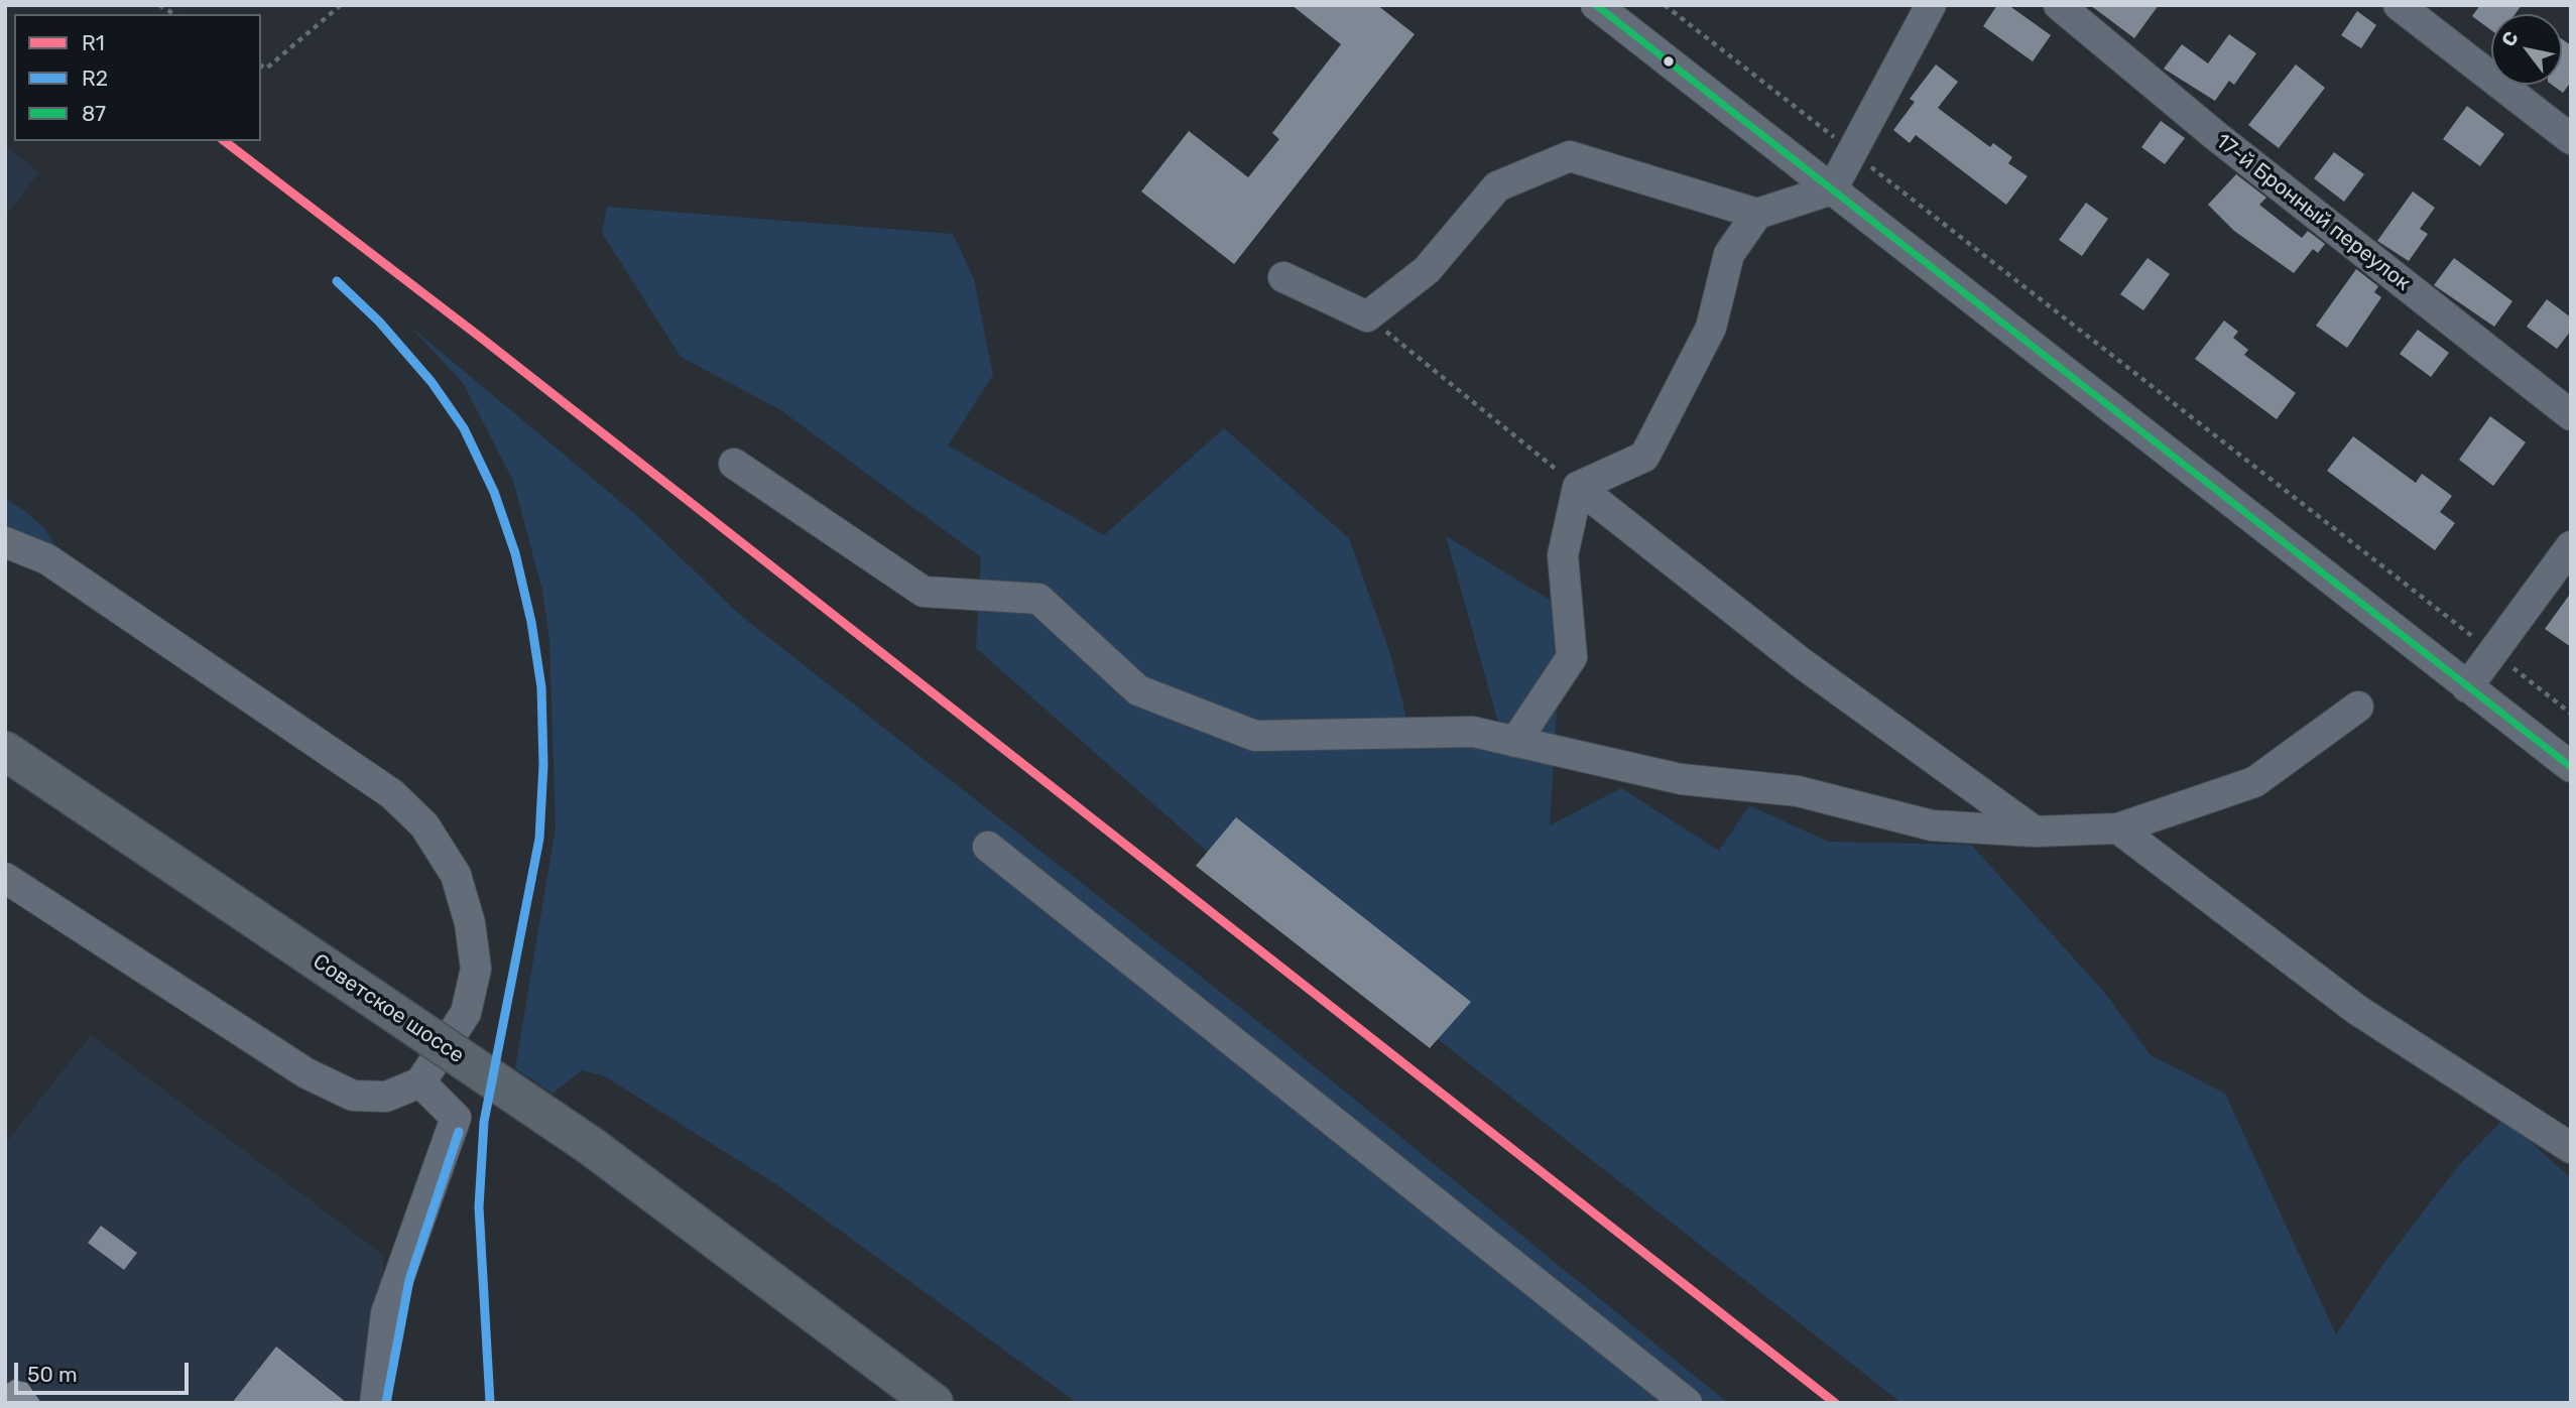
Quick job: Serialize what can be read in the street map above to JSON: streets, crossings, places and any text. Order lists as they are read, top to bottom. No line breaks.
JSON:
{"streets":{"main road":["Советское шоссе"],"street":["17-й Бронный переулок"]},"lines":["transit line 87","transit line R1","transit line R2"],"legend":["R1","R2","87"],"scale_bar":"50 m","north":"top left"}
